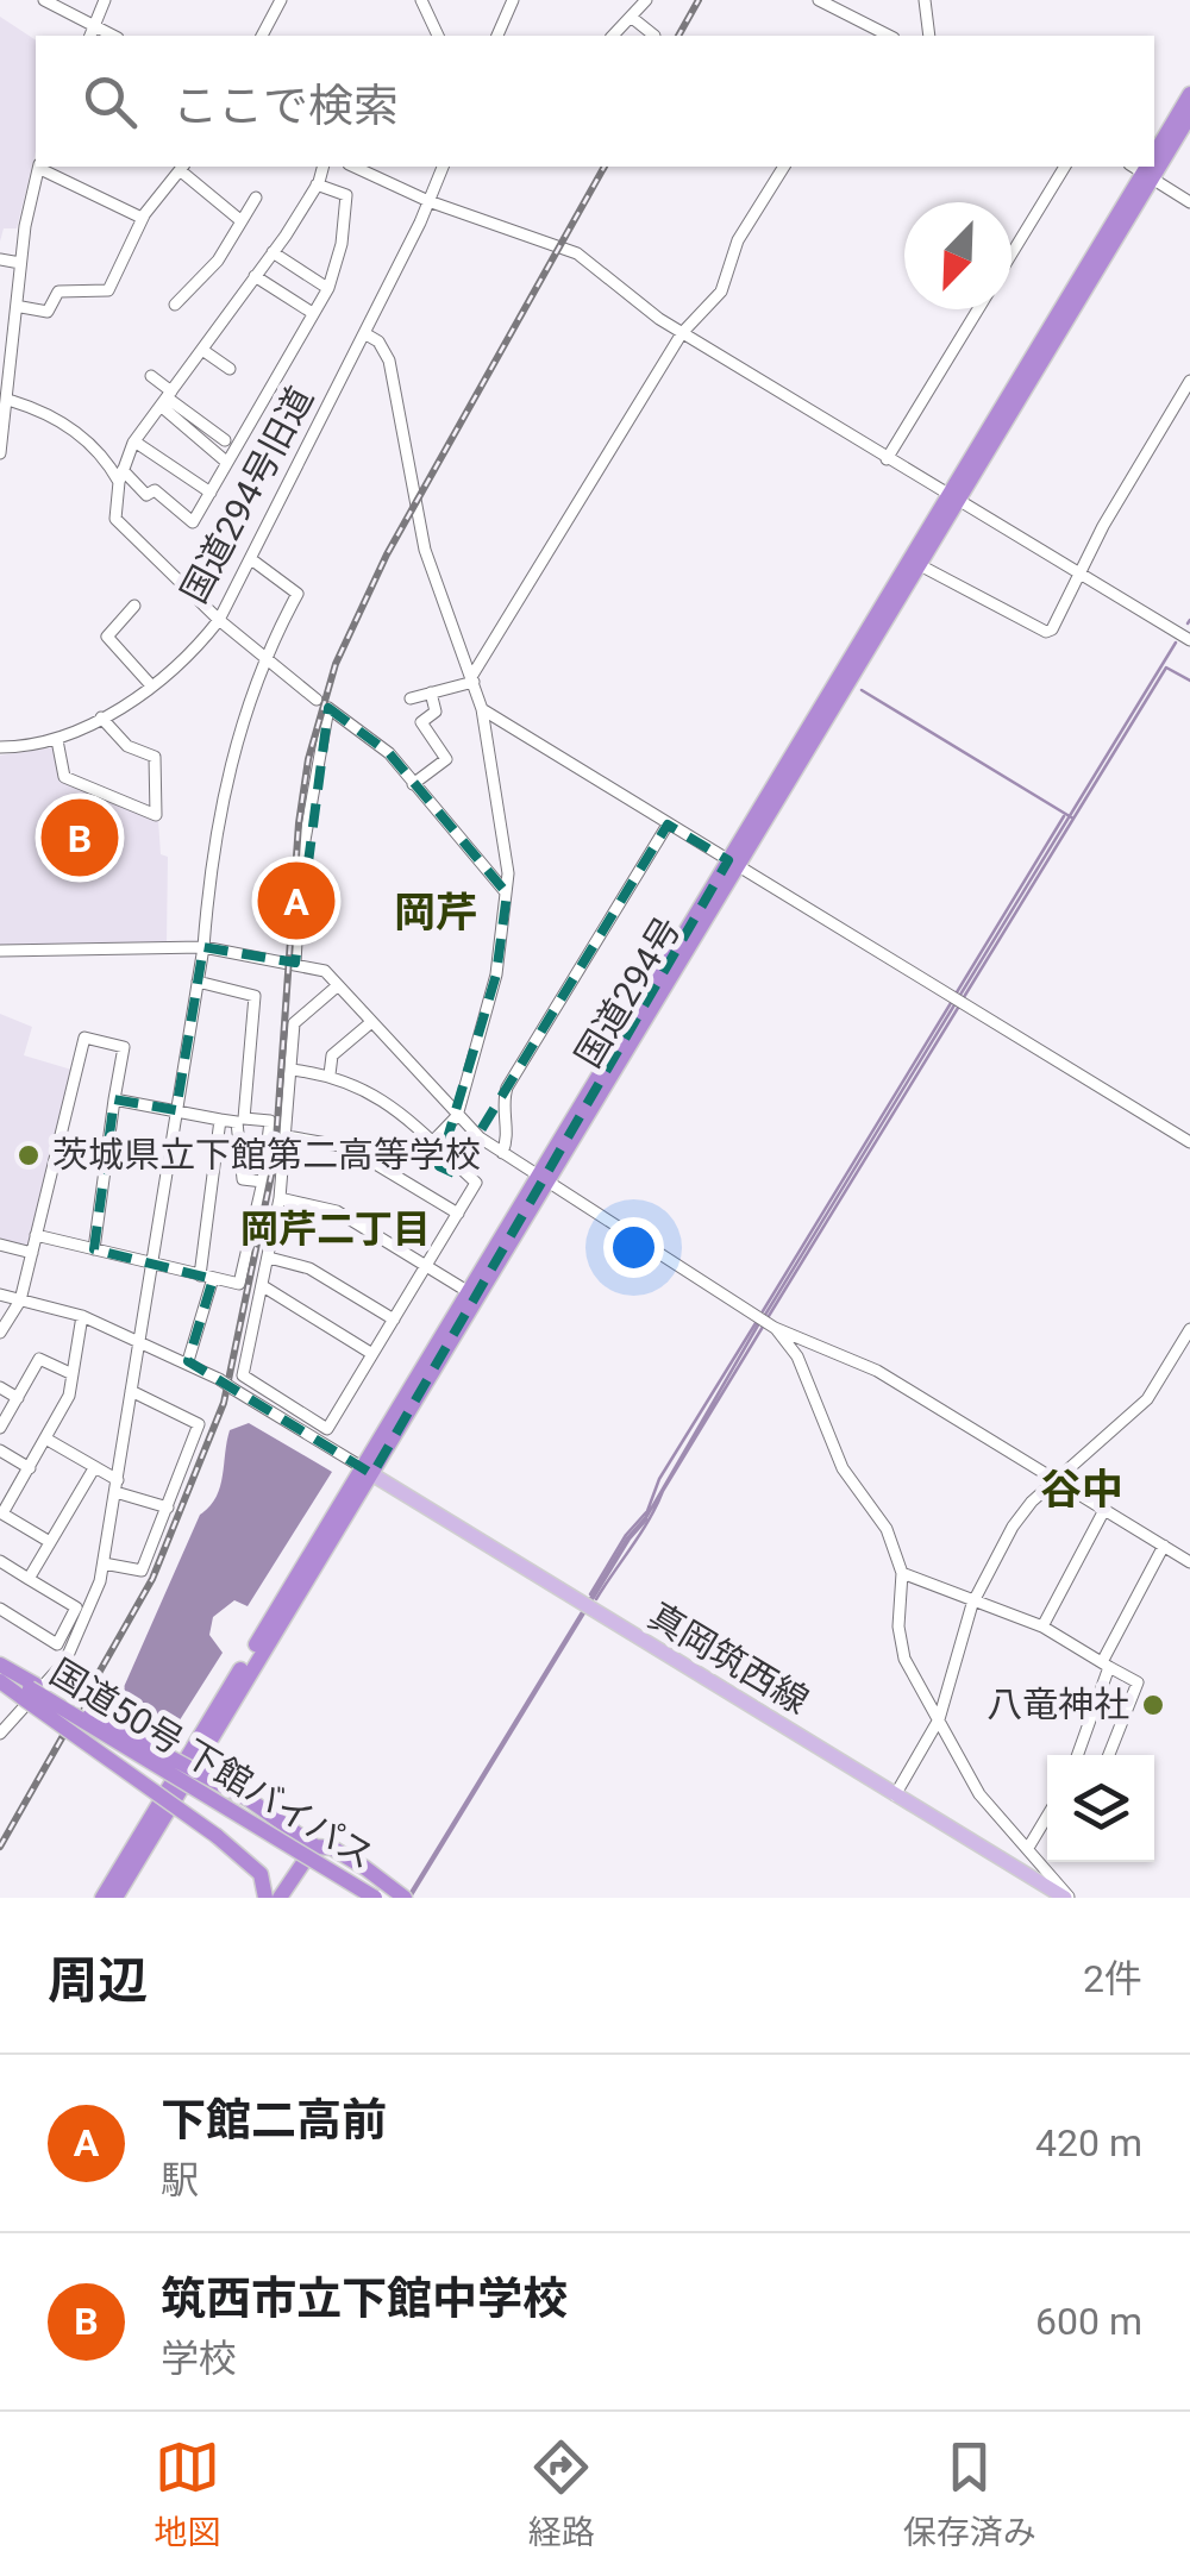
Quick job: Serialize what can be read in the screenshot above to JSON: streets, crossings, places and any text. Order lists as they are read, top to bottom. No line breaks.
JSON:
{"streets":{"highway":["国道294号","国道50号 下館バイパス"],"main road":["真岡筑西線"],"street":["国道294号旧道"]},"crossings":[["国道294号","真岡筑西線"]],"districts":["岡芹","岡芹二丁目","谷中"],"places":["茨城県立下館第二高等学校","八竜神社"],"north":"bottom left","page":{"search":"ここで検索","pins":["B","A"],"heading":["周辺","2件"],"list":[{"mark":"A","name":"下館二高前","note":"駅","value":"420 m"},{"mark":"B","name":"筑西市立下館中学校","note":"学校","value":"600 m"}],"nav":["地図","経路","保存済み"]}}
